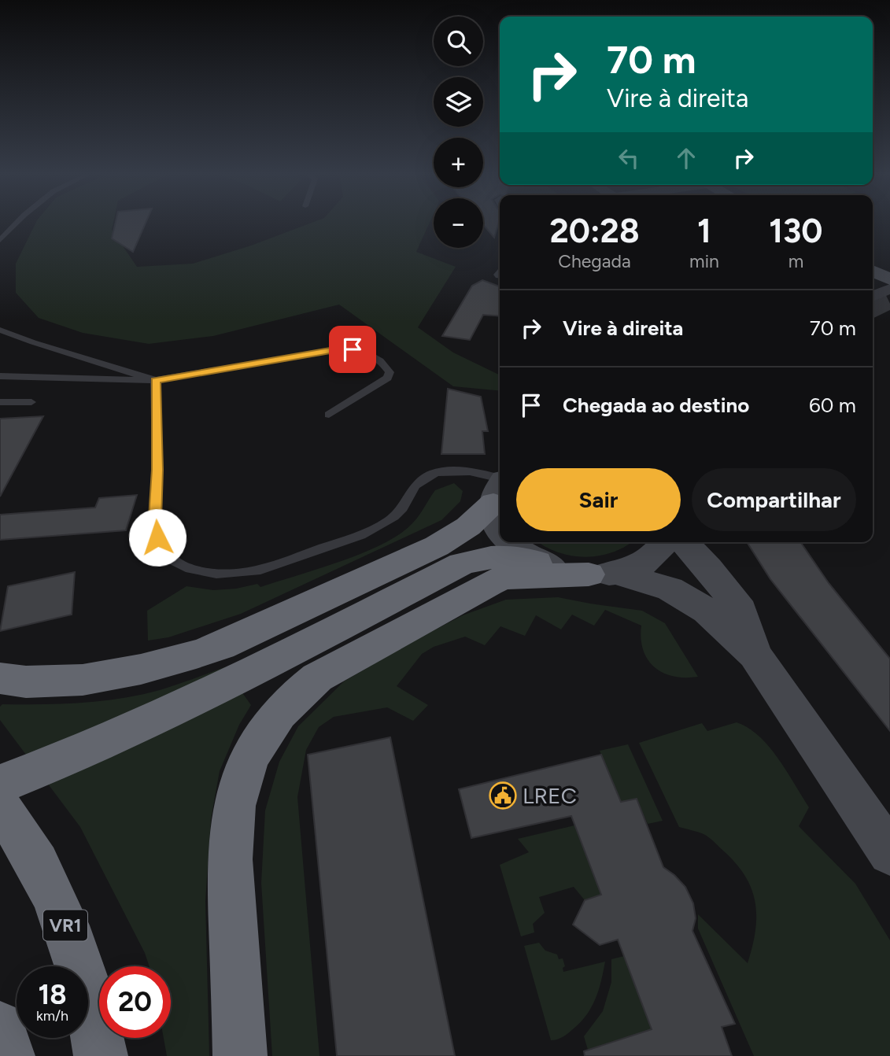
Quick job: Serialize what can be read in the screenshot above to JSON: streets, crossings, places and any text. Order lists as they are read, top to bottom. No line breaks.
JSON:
{"streets":{"highway":["VR1"]},"places":{"public building":["LREC"]},"page":{"map_buttons":["+","−"],"turn":["70 m","Vire à direita"],"eta":["20:28","Chegada","1","min","130","m"],"list":[{"name":"Vire à direita","value":"70 m"},{"name":"Chegada ao destino","value":"60 m"}],"buttons":["Sair","Compartilhar"],"speed":"18 km/h","limit":"20"}}
